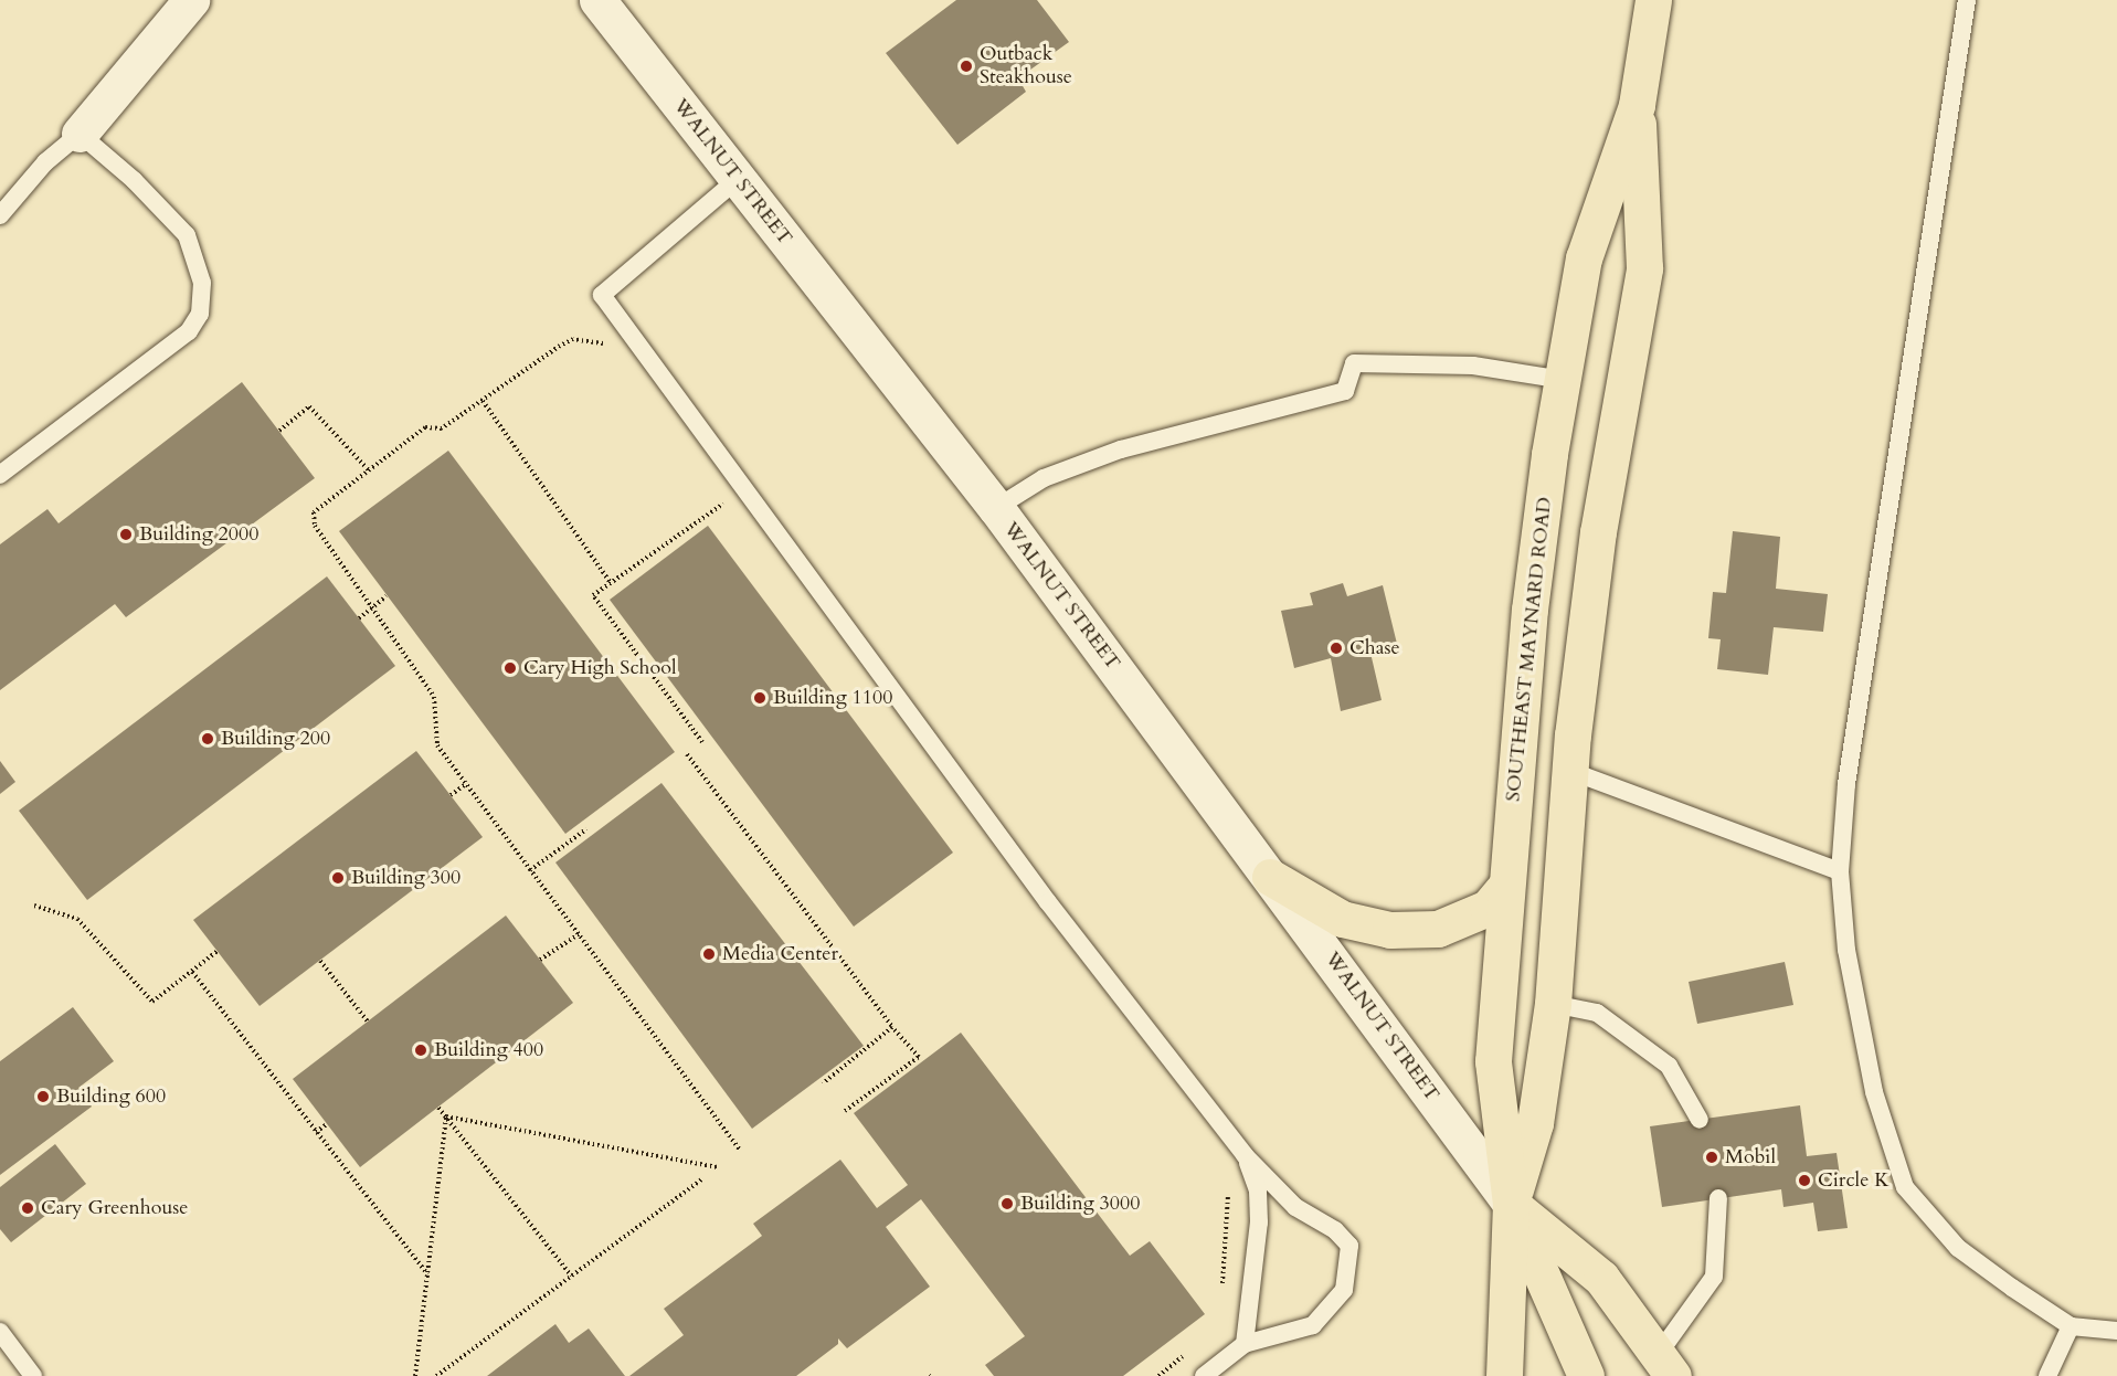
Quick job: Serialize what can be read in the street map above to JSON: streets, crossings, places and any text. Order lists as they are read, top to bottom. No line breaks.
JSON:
{"streets":{"main road":["WALNUT STREET","SOUTHEAST MAYNARD ROAD"]},"crossings":[["WALNUT STREET","SOUTHEAST MAYNARD ROAD"]],"places":["Outback Steakhouse","Building 2000","Chase","Cary High School","Building 1100","Building 200","Building 300","Media Center","Building 400","Building 600","Mobil","Circle K","Building 3000","Cary Greenhouse"]}
